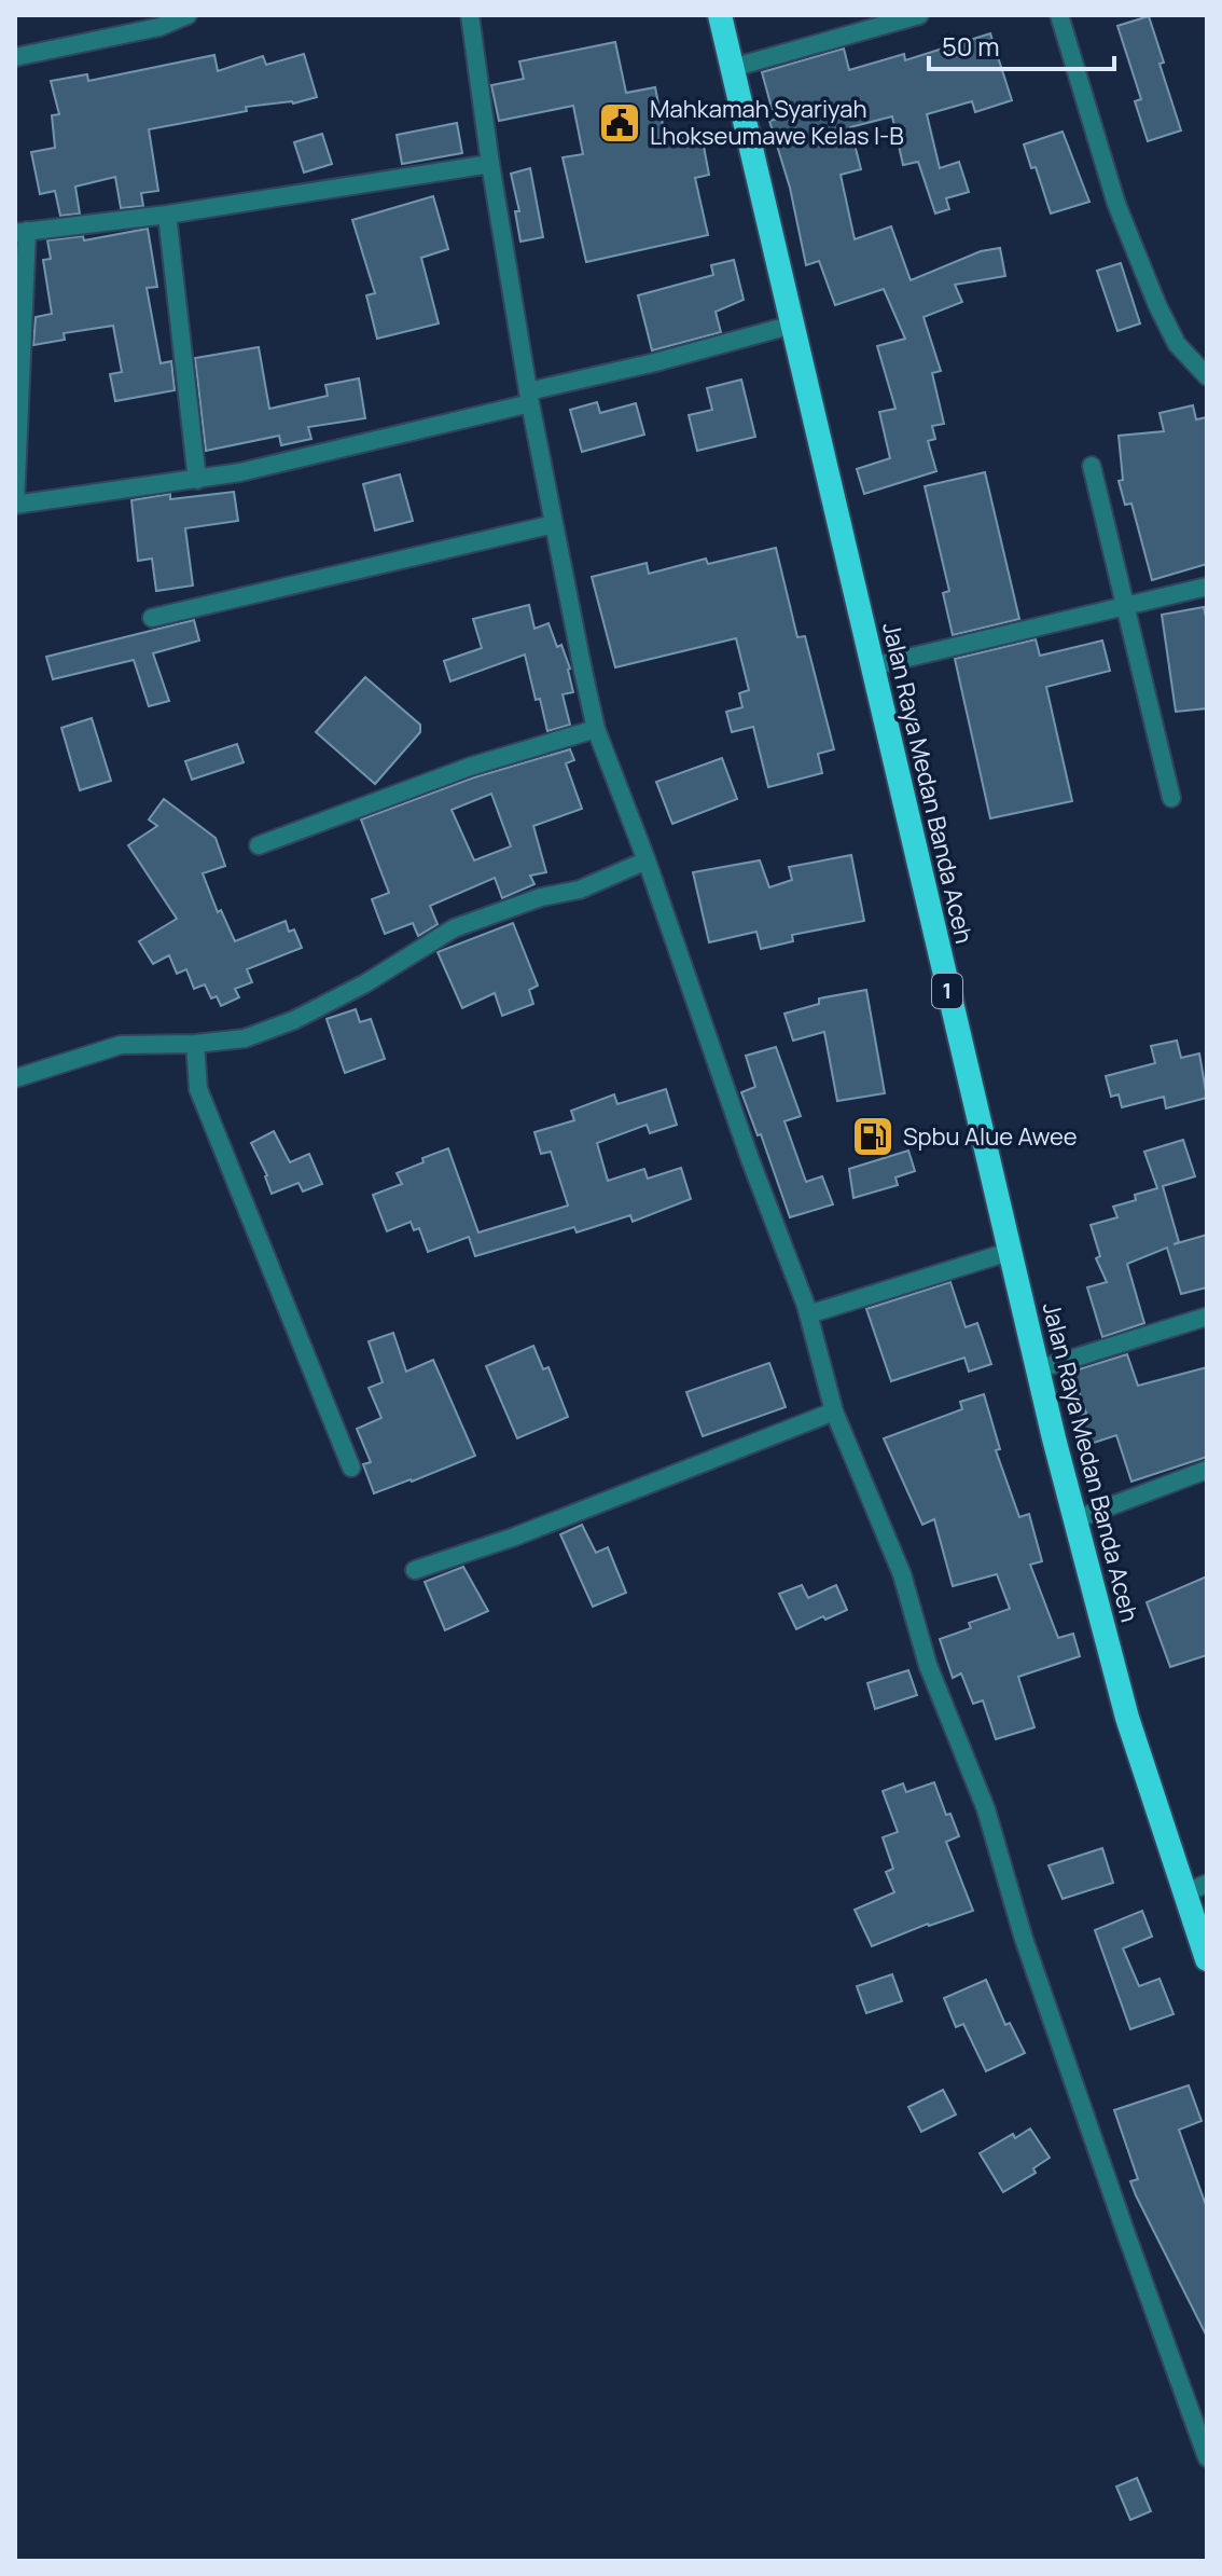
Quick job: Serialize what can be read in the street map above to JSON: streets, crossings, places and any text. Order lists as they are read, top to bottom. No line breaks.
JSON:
{"streets":{"highway":["Jalan Raya Medan Banda Aceh","1"]},"places":{"public building":["Mahkamah Syariyah Lhokseumawe Kelas I-B"],"fuel station":["Spbu Alue Awee"]},"scale_bar":"50 m"}
